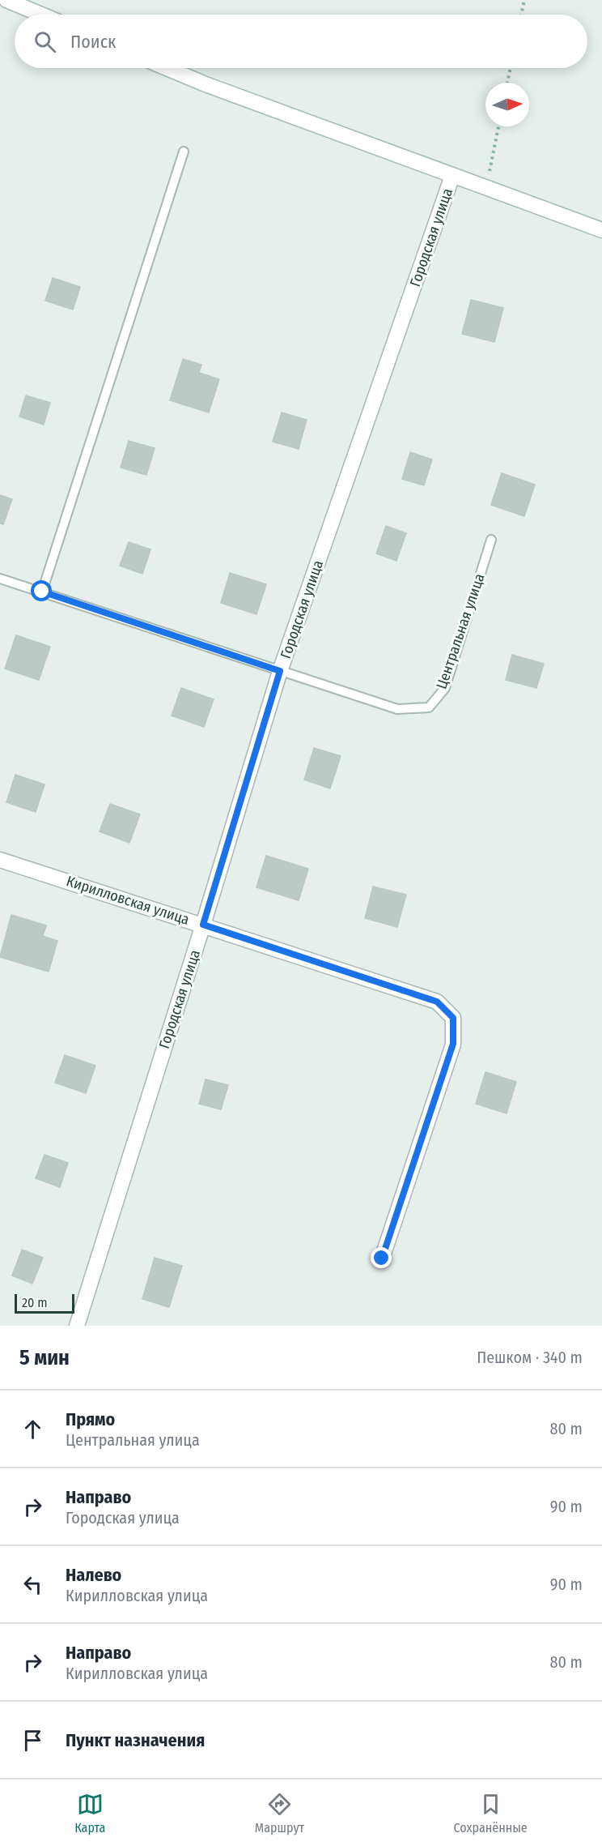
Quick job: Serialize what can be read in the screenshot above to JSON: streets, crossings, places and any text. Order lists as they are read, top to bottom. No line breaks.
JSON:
{"streets":{"street":["Городская улица","Кирилловская улица"],"lane":["Центральная улица"]},"crossings":[["Городская улица","Центральная улица"],["Городская улица","Кирилловская улица"]],"scale_bar":"20 m","north":"right","page":{"search":"Поиск","scale":"20 m","heading":["5 мин","Пешком · 340 m"],"list":[["Прямо","Центральная улица","80 m"],["Направо","Городская улица","90 m"],["Налево","Кирилловская улица","90 m"],["Направо","Кирилловская улица","80 m"],"Пункт назначения"],"nav":["Карта","Маршрут","Сохранённые"]}}
